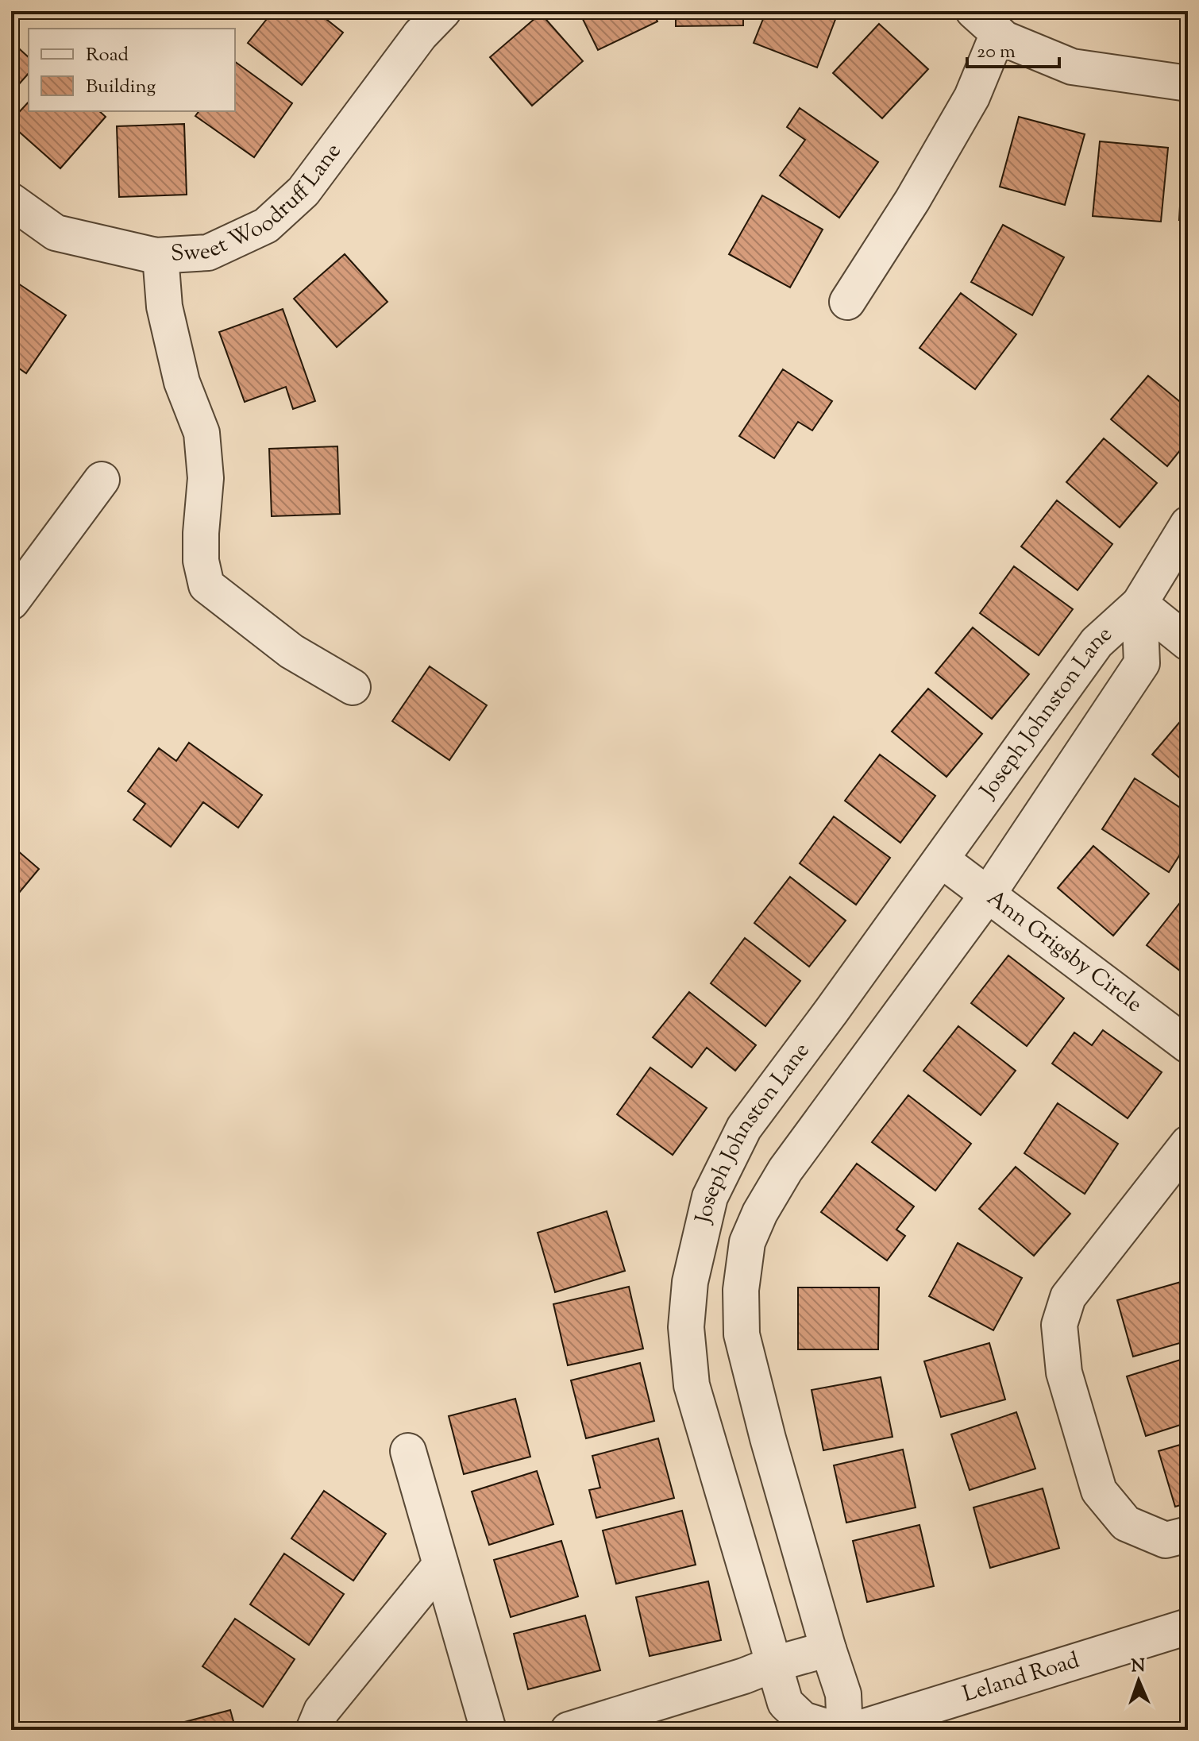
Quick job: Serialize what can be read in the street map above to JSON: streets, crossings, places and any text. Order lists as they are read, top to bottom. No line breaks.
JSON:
{"streets":{"street":["Sweet Woodruff Lane","Joseph Johnston Lane","Ann Grigsby Circle","Leland Road"]},"crossings":[["Joseph Johnston Lane","Ann Grigsby Circle"]],"legend":["Road","Building"],"scale_bar":"20 m","north":"top"}
